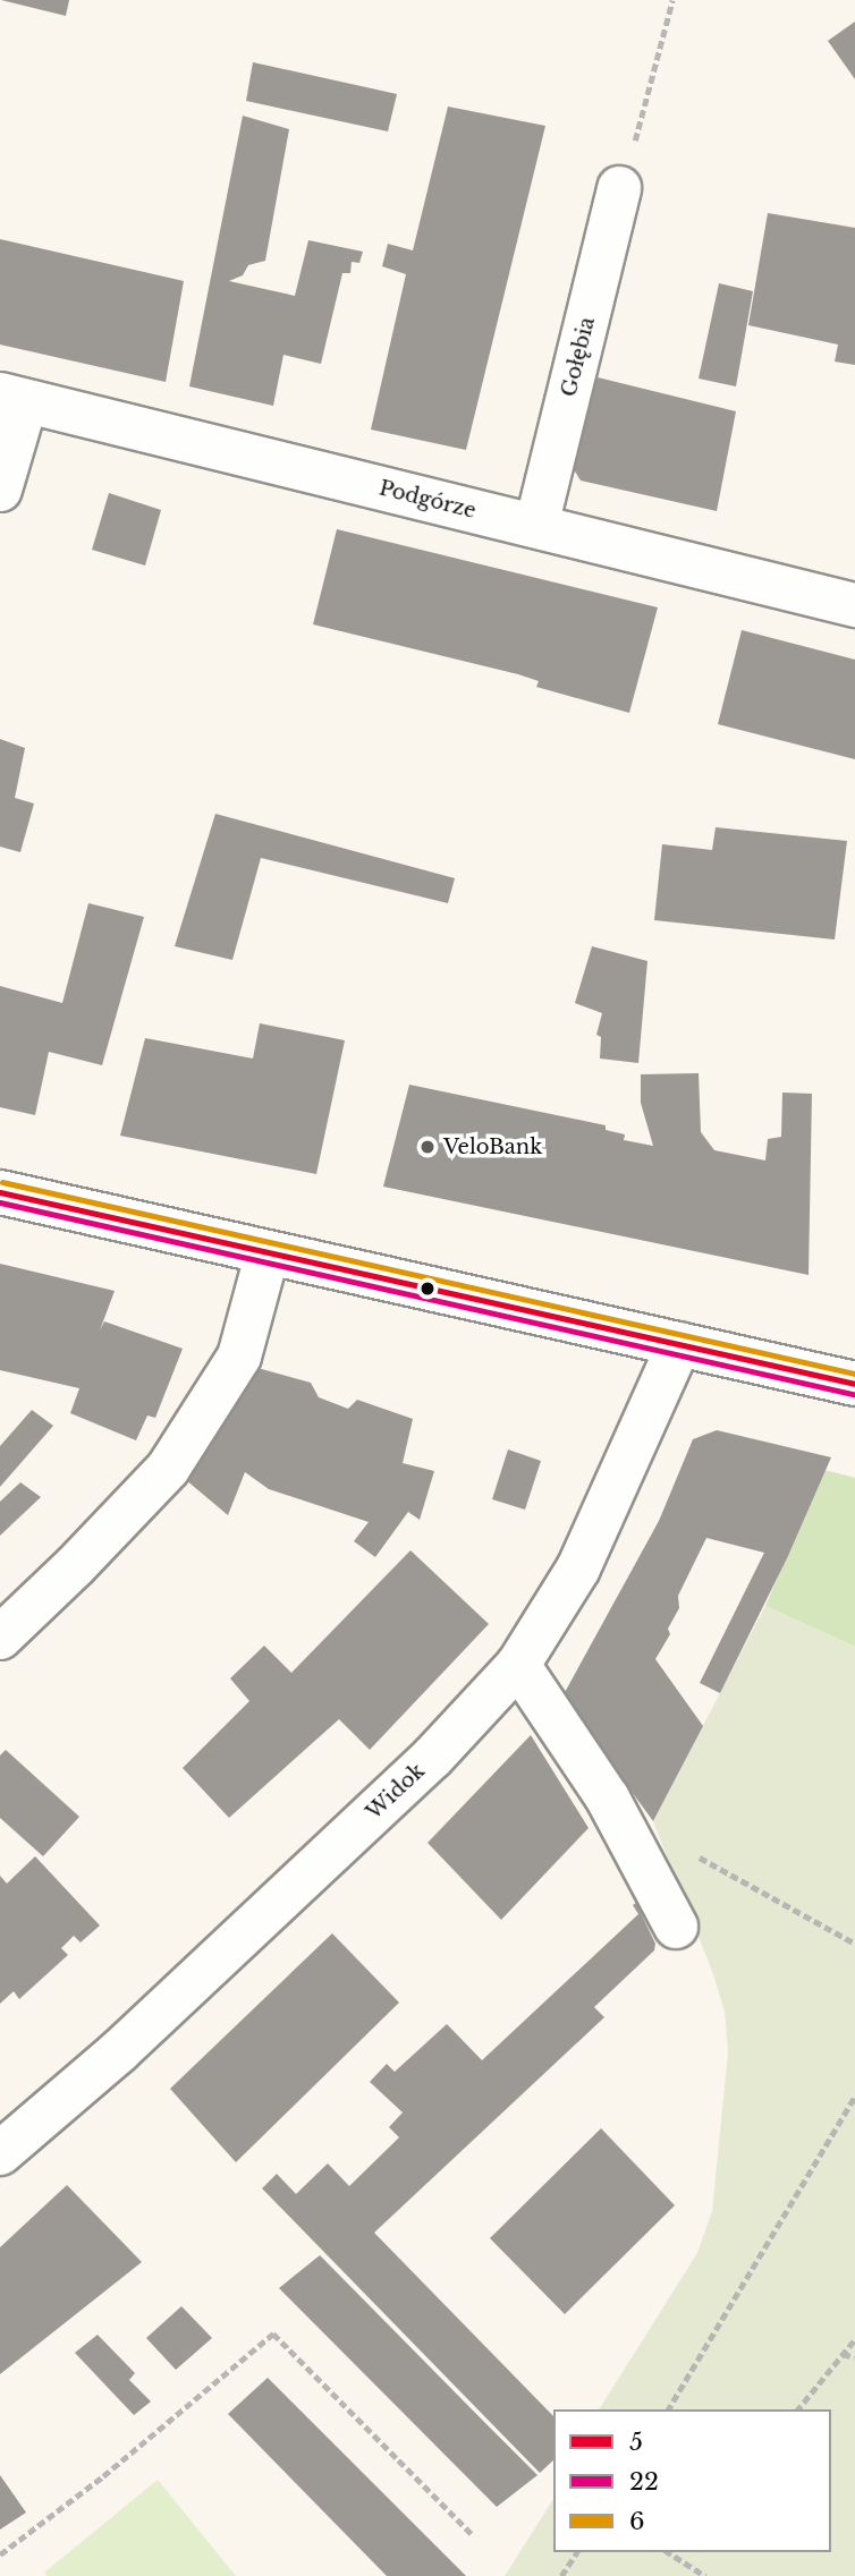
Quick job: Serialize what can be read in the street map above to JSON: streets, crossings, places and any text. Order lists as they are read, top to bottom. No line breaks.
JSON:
{"streets":{"street":["Gołębia","Podgórze","Widok"]},"crossings":[["Gołębia","Podgórze"]],"places":["VeloBank"],"lines":["transit line 6","transit line 5","transit line 22"],"legend":["5","22","6"]}
